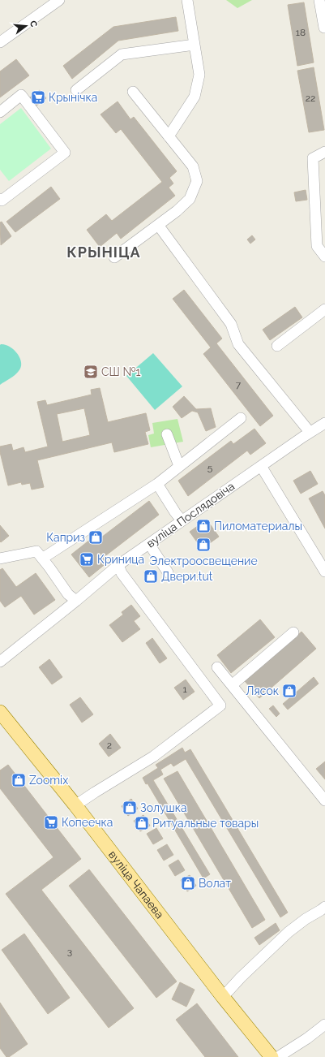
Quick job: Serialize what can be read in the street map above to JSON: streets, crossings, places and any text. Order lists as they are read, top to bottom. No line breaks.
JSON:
{"streets":{"main road":["вуліца Чапаева"],"street":["вуліца Послядовіча"]},"districts":["КРЫНІЦА"],"places":{"supermarket":["Крынічка","Криница","Копеечка"],"school or university":["СШ №1"],"shop":["Пиломатериалы","Каприз","Электроосвещение","Двери.tut","Лясок","Zoomix","Золушка","Ритуальные товары","Волат"]},"house_numbers":["18","22","7","5","1","2","3"],"north":"right"}
